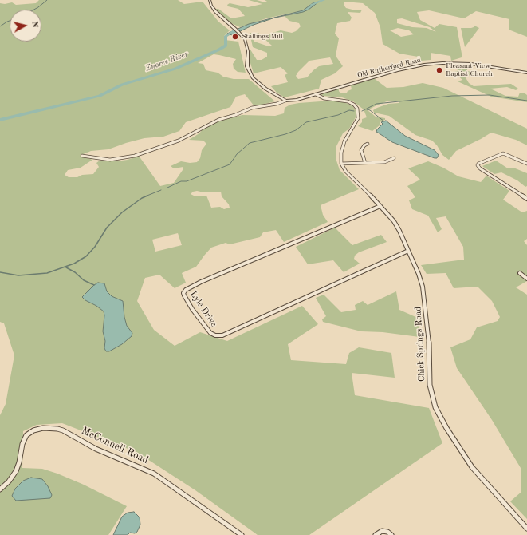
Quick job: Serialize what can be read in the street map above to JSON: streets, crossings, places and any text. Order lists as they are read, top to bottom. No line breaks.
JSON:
{"streets":{"street":["Old Rutherford Road","Lyle Drive","Chick Springs Road","McConnell Road"]},"crossings":[["Lyle Drive","Chick Springs Road"]],"water":["Enoree River"],"places":["Stallings Mill","Pleasant View Baptist Church"],"north":"right"}
